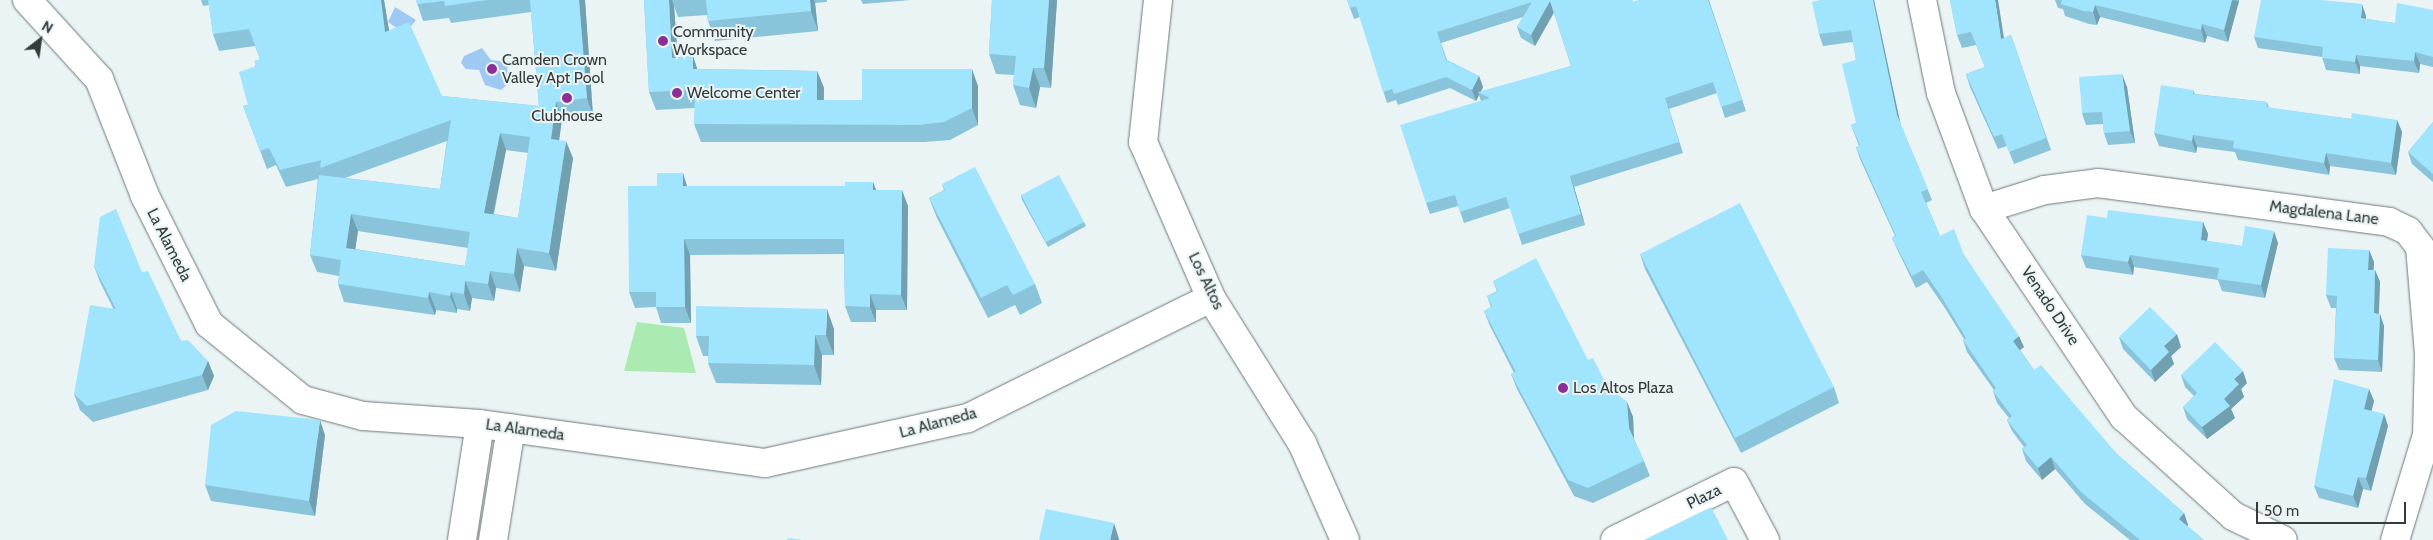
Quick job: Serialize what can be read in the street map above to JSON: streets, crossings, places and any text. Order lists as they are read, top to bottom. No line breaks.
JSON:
{"streets":{"street":["Magdalena Lane","La Alameda","Los Altos","Venado Drive","Plaza"]},"crossings":[["Magdalena Lane","Venado Drive"],["La Alameda","Los Altos"]],"places":["Community Workspace","Camden Crown Valley Apt Pool","Welcome Center","Clubhouse","Los Altos Plaza"],"scale_bar":"50 m","north":"top right"}
